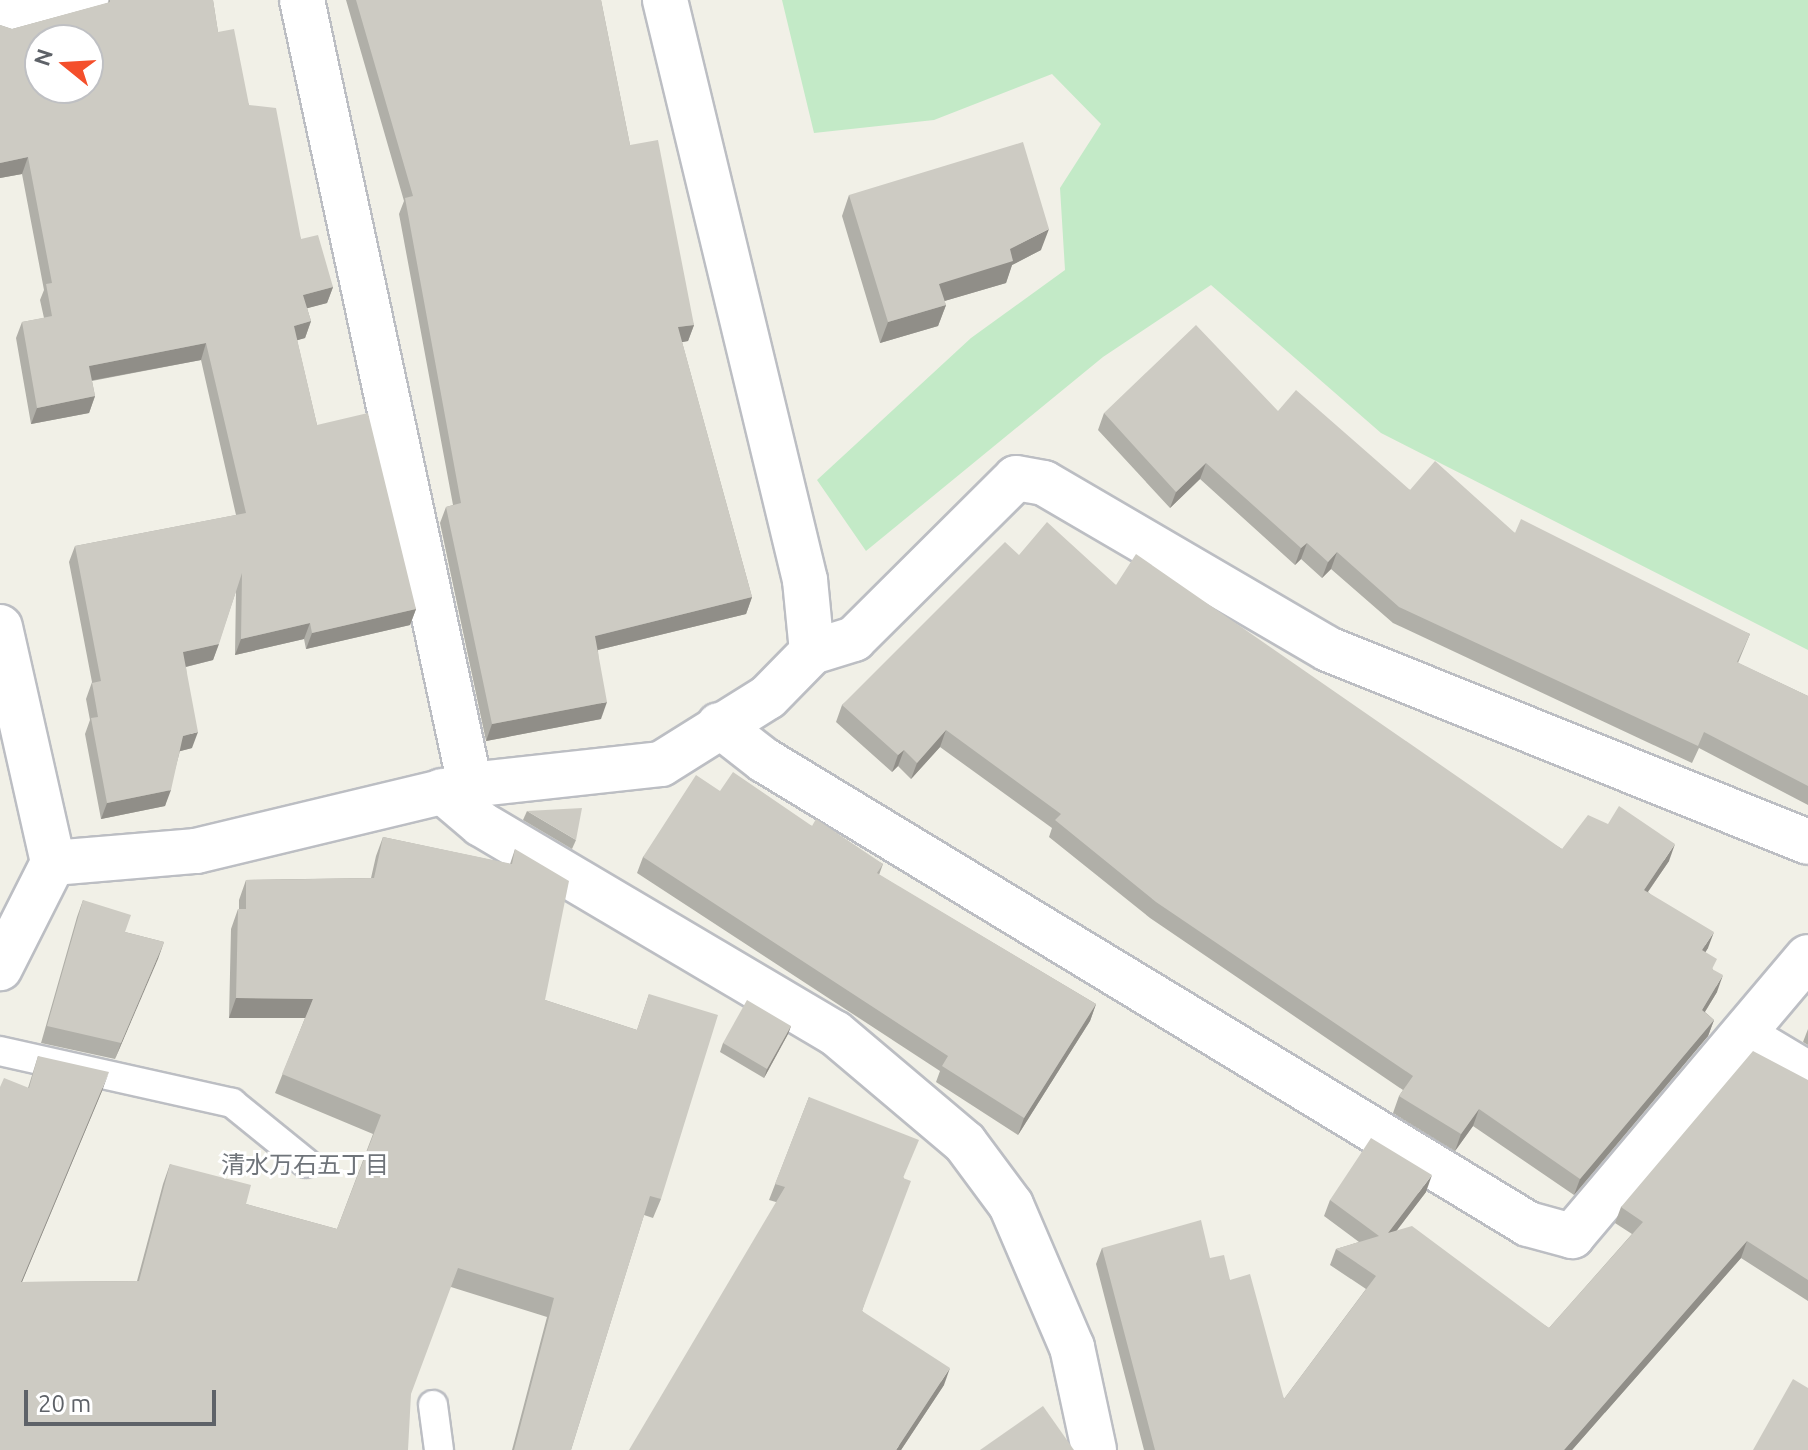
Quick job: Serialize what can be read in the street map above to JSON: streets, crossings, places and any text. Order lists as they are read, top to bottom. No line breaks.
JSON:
{"districts":["清水万石五丁目"],"scale_bar":"20 m","north":"left"}
